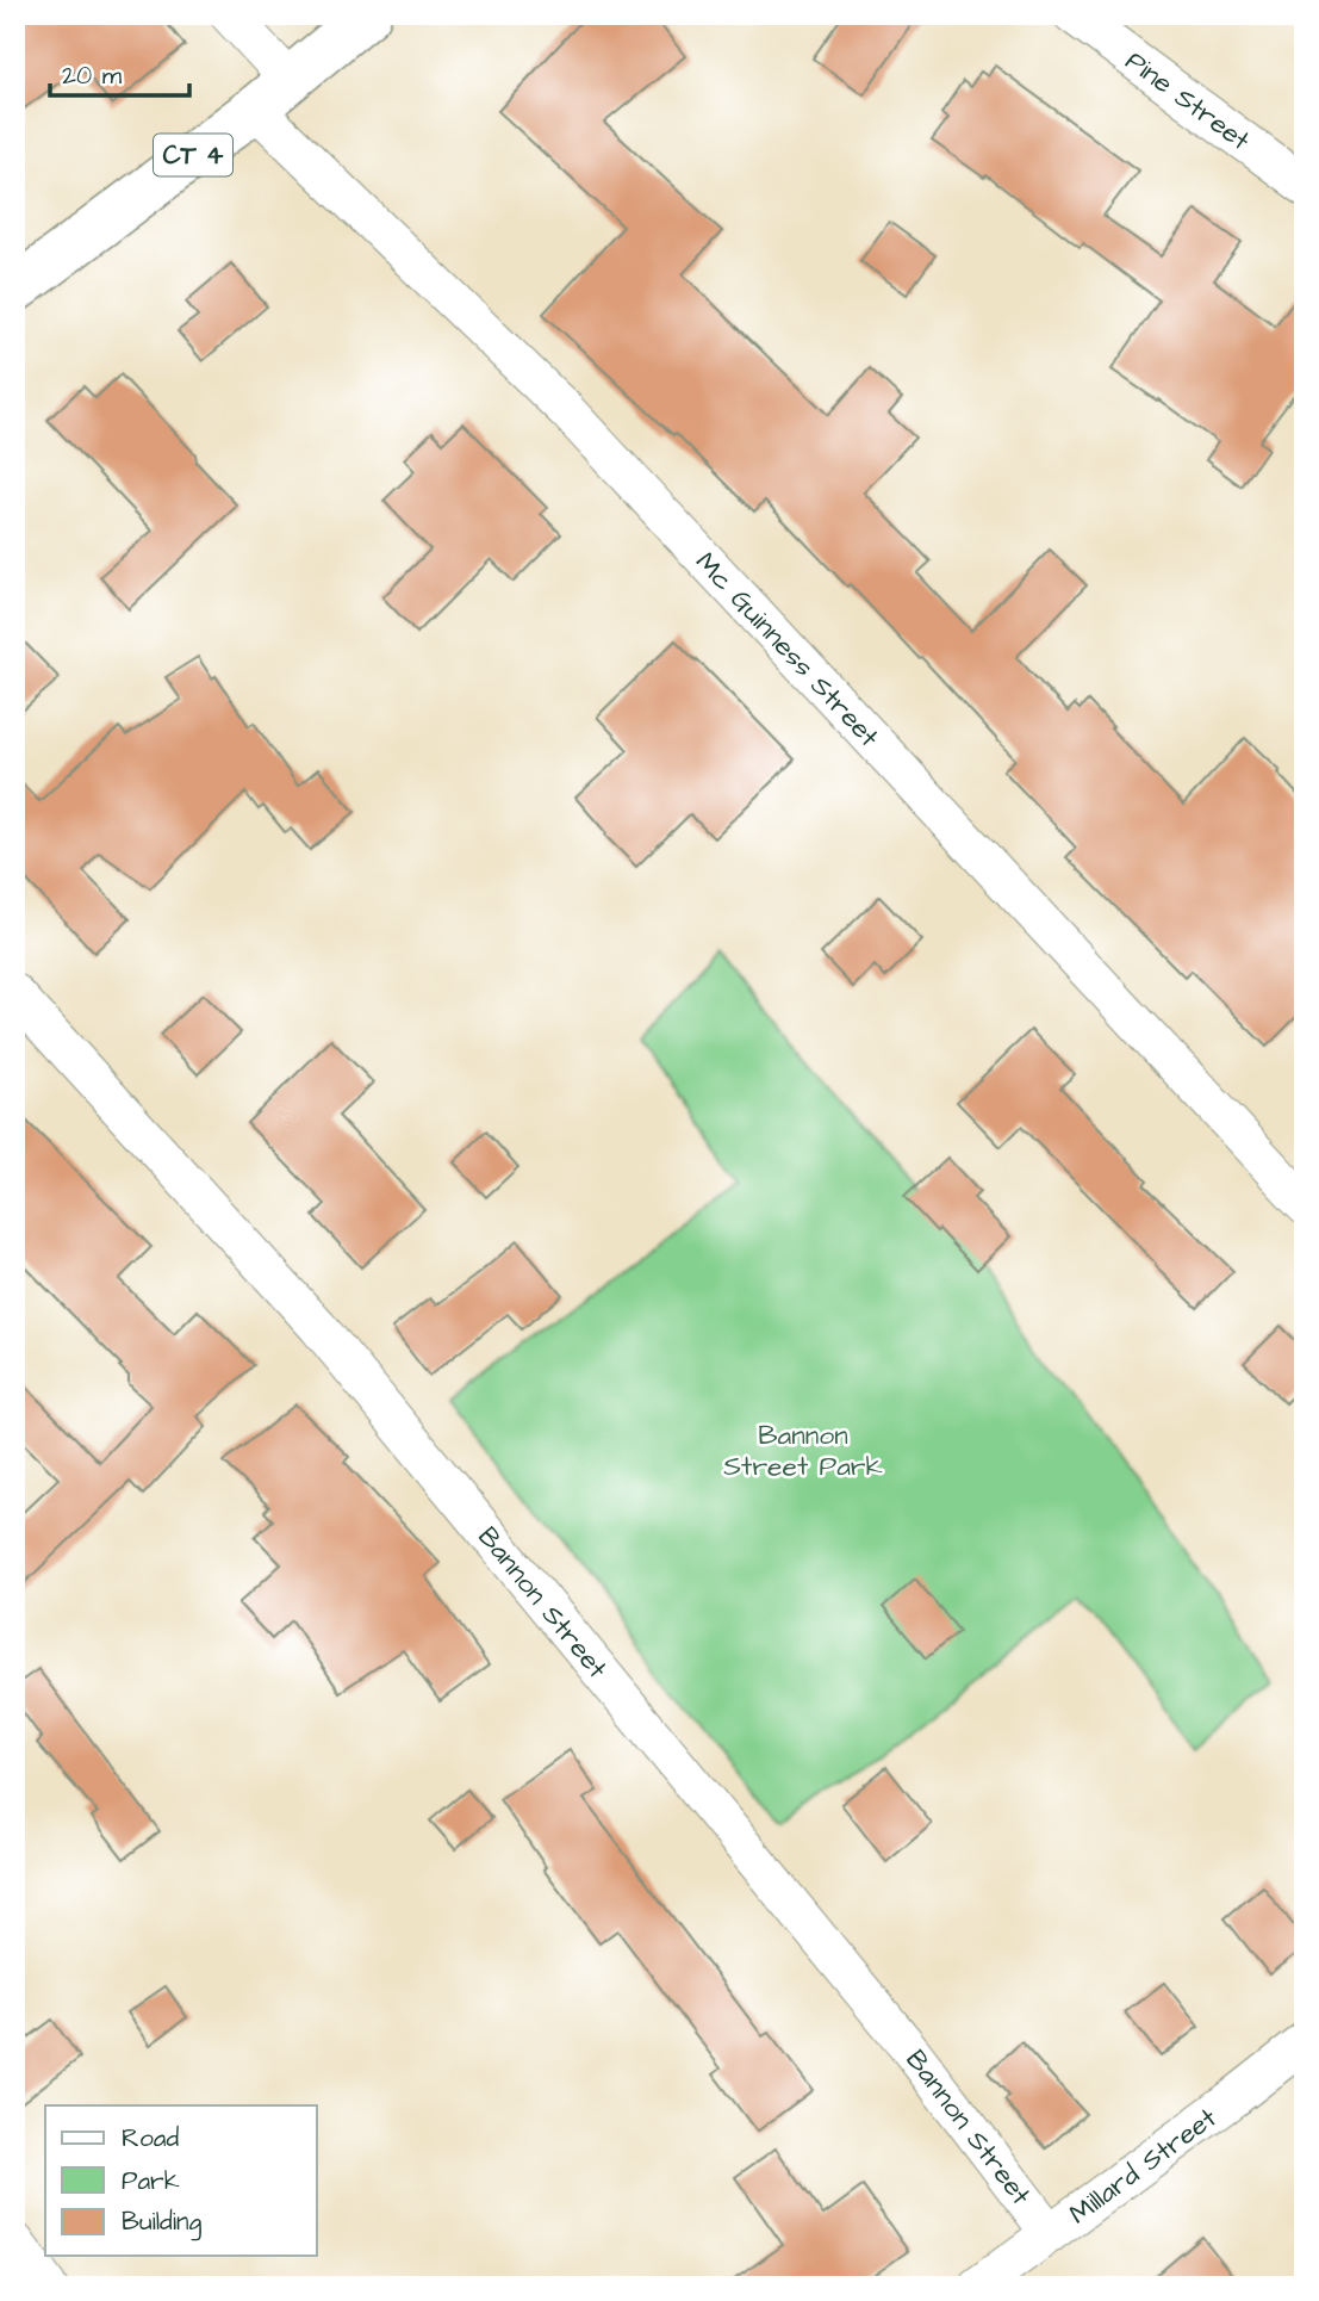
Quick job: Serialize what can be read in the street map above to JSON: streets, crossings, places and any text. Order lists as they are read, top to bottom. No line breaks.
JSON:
{"streets":{"main road":["CT 4"],"street":["Pine Street","Mc Guinness Street","Bannon Street","Millard Street"]},"crossings":[["CT 4","Mc Guinness Street"],["Bannon Street","Millard Street"]],"parks":["Bannon Street Park"],"legend":["Road","Park","Building"],"scale_bar":"20 m"}
